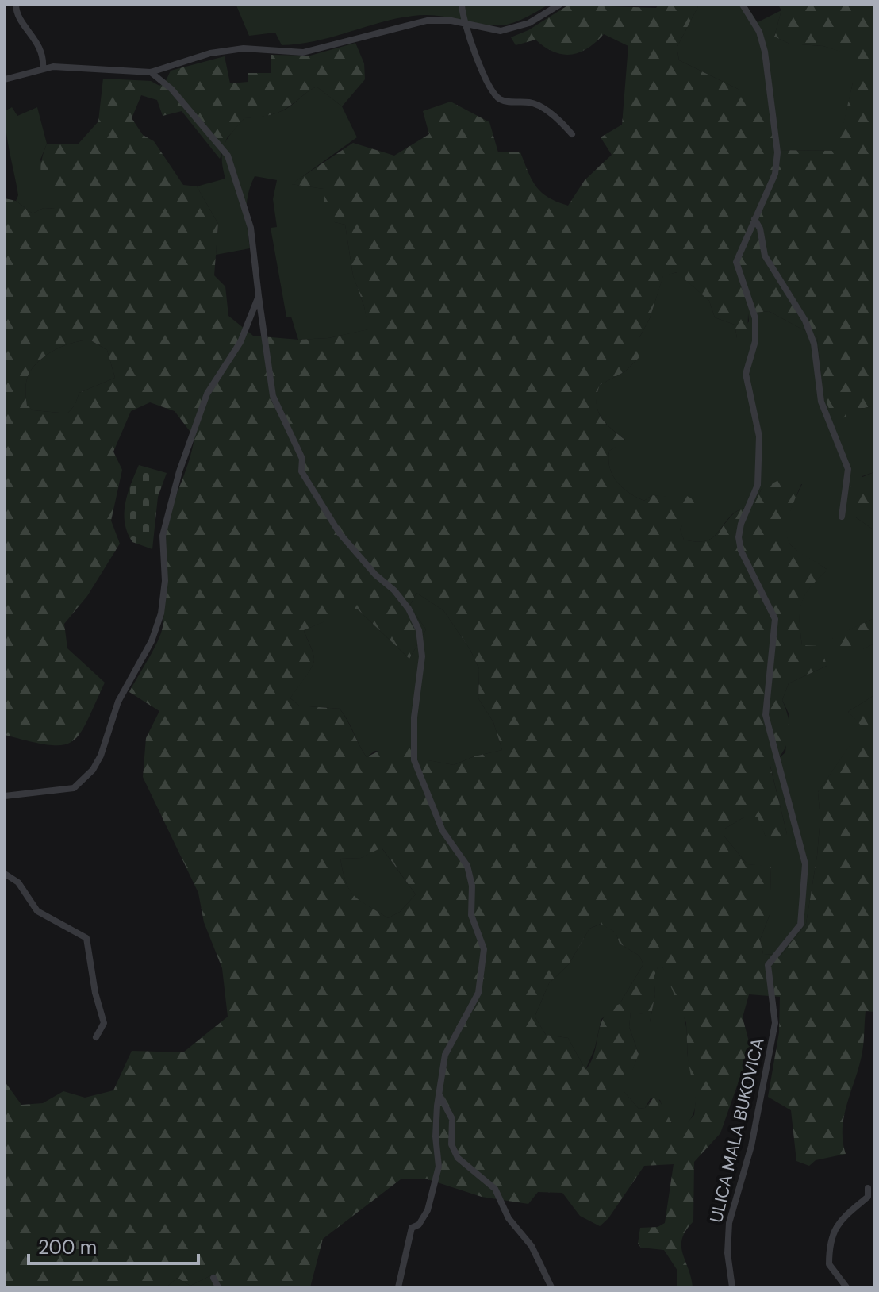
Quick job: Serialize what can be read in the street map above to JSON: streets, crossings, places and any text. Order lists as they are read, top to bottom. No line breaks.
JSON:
{"streets":{"street":["ULICA MALA BUKOVICA"]},"scale_bar":"200 m"}
